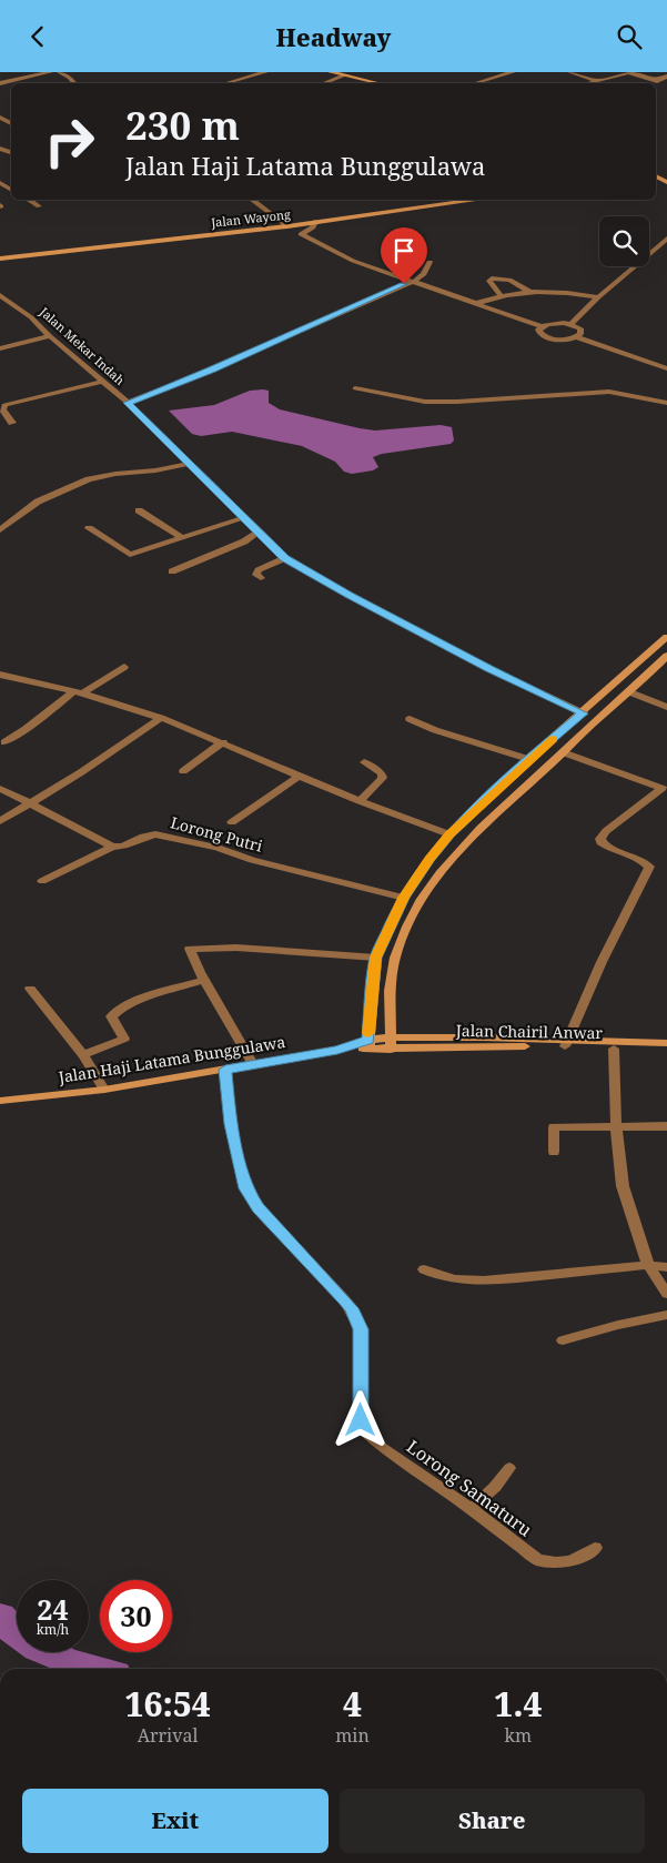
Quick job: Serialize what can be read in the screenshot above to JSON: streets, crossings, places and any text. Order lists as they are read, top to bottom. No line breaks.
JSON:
{"streets":{"main road":["Jalan Wayong","Jalan Chairil Anwar","Jalan Haji Latama Bunggulawa"],"street":["Jalan Mekar Indah","Lorong Putri","Lorong Samaturu"]},"crossings":[["Jalan Chairil Anwar","Jalan Haji Latama Bunggulawa"],["Jalan Haji Latama Bunggulawa","Lorong Samaturu"]],"page":{"header":"Headway","turn":["230 m","Jalan Haji Latama Bunggulawa"],"speed":"24 km/h","limit":"30","eta":["16:54","Arrival","4","min","1.4","km"],"buttons":["Exit","Share"]}}
